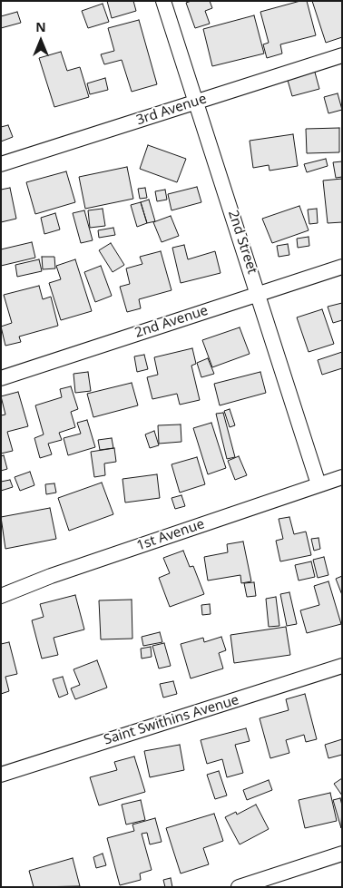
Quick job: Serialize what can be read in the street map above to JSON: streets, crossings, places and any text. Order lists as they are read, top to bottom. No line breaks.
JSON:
{"streets":{"street":["3rd Avenue","2nd Street","2nd Avenue","1st Avenue","Saint Swithins Avenue"]},"crossings":[["3rd Avenue","2nd Street"],["2nd Street","2nd Avenue"],["2nd Street","1st Avenue"]],"north":"top"}
